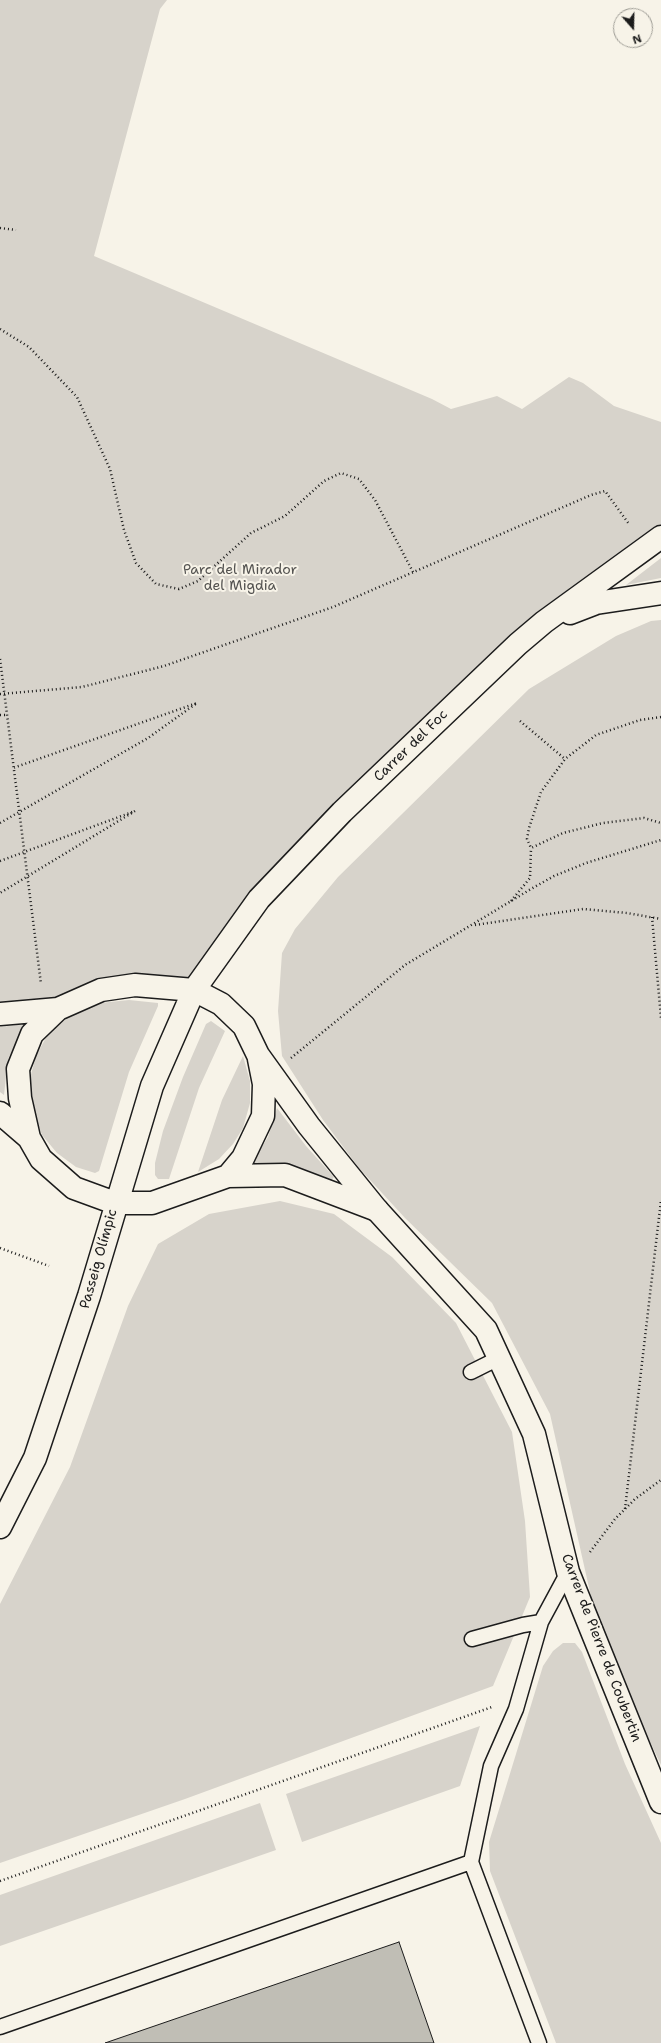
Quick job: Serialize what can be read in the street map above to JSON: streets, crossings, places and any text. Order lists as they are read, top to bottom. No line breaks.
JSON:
{"streets":{"street":["Carrer del Foc","Passeig Olímpic","Carrer de Pierre de Coubertin"]},"crossings":[["Carrer del Foc","Passeig Olímpic"]],"parks":["Parc del Mirador del Migdia"],"north":"bottom"}
